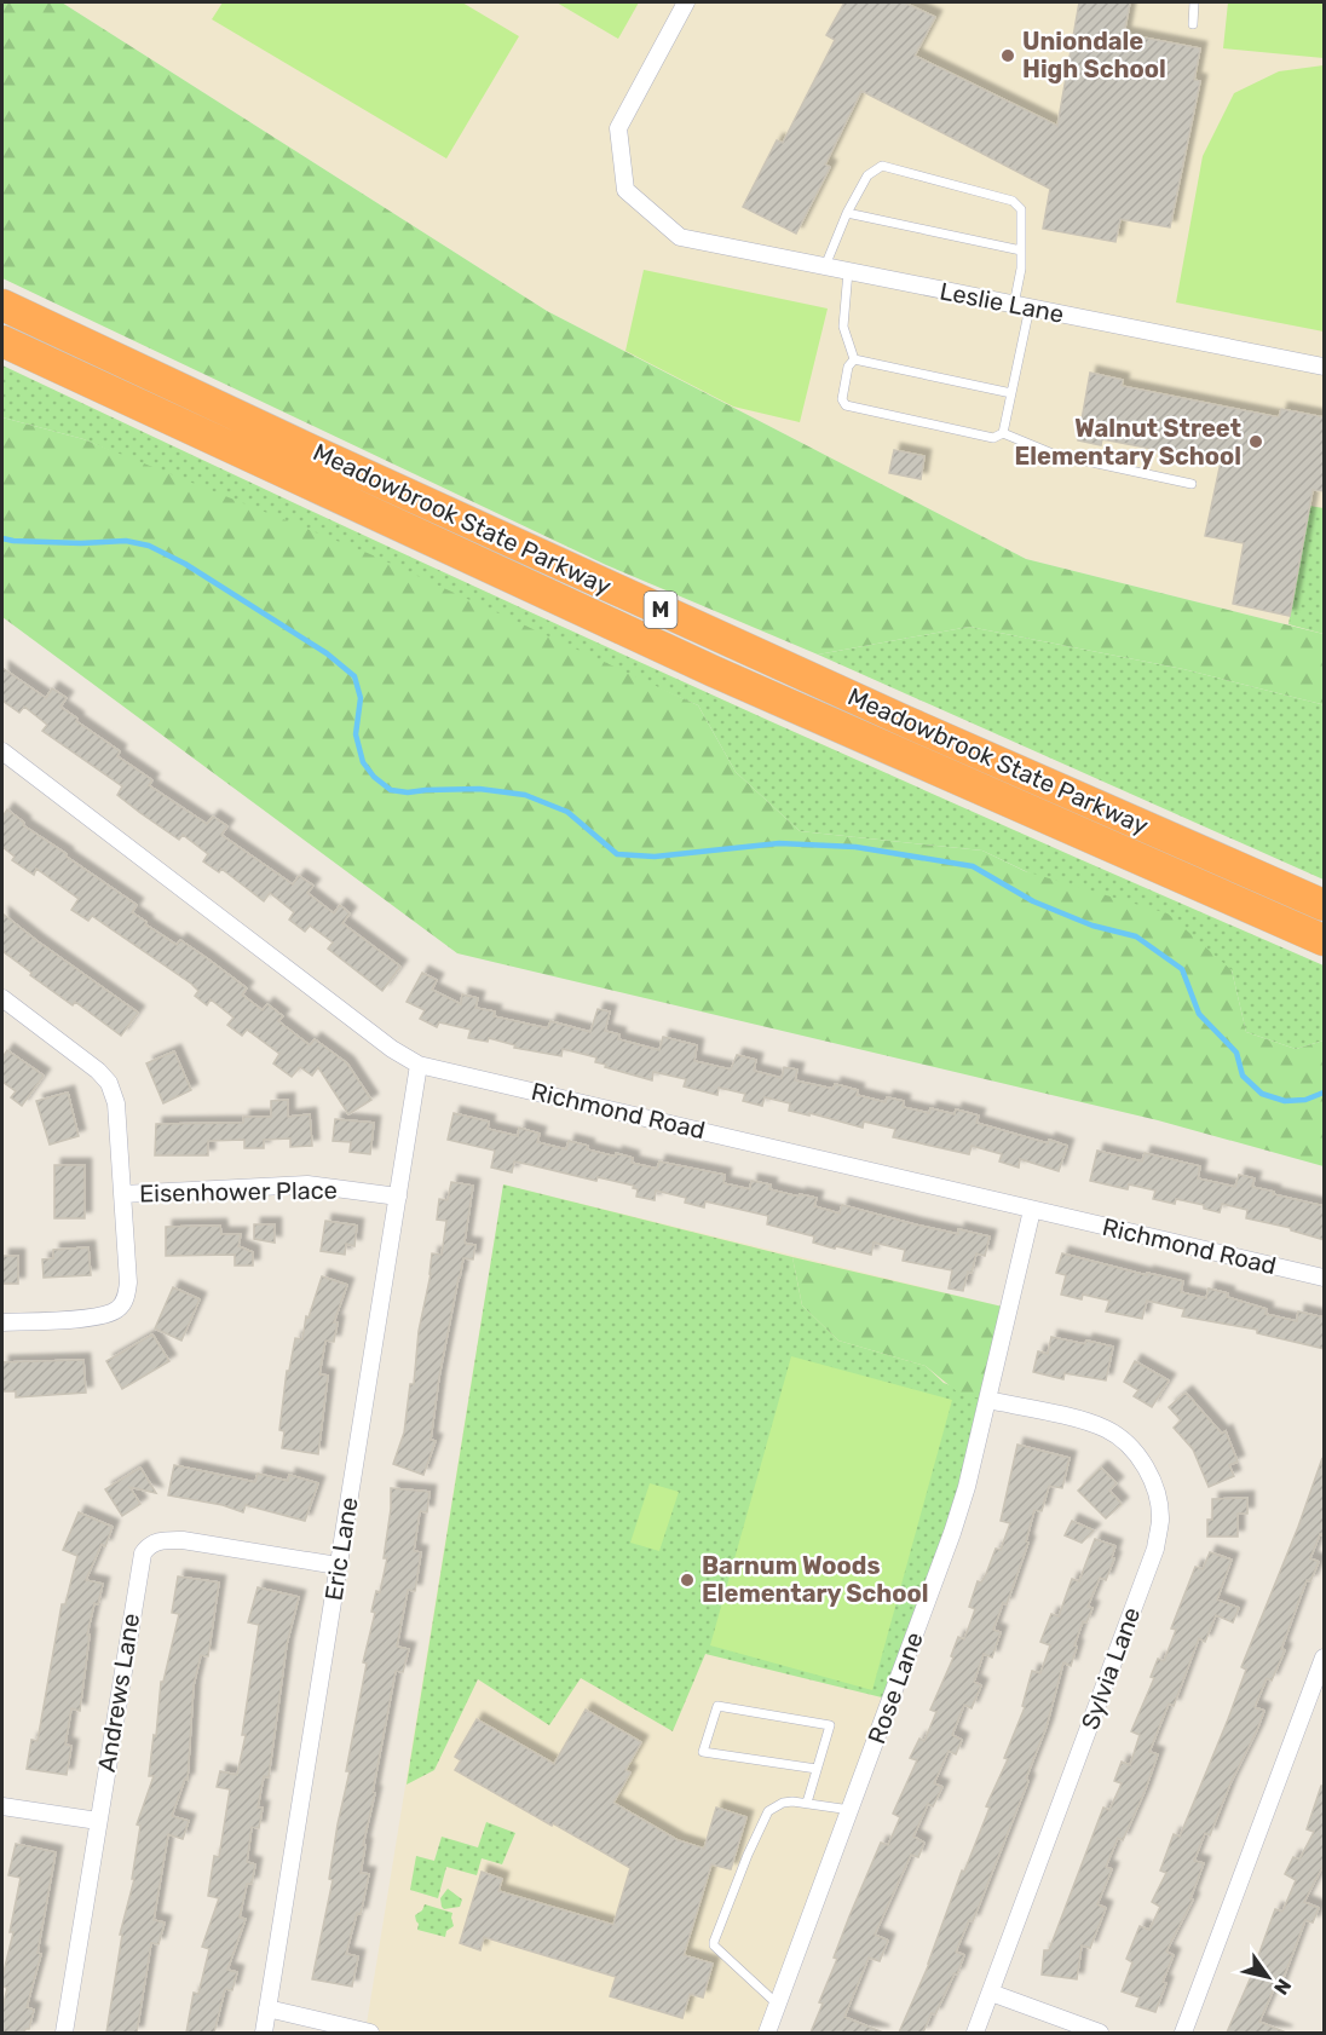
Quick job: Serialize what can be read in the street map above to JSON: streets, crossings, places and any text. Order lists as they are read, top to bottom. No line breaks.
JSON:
{"streets":{"highway":["Meadowbrook State Parkway","M"],"street":["Leslie Lane","Richmond Road","Eisenhower Place","Eric Lane","Sylvia Lane","Rose Lane","Andrews Lane"]},"crossings":[["Richmond Road","Eric Lane"],["Richmond Road","Rose Lane"],["Eisenhower Place","Eric Lane"],["Eric Lane","Andrews Lane"],["Sylvia Lane","Rose Lane"]],"places":["Uniondale High School","Walnut Street Elementary School","Barnum Woods Elementary School"],"north":"bottom right"}
